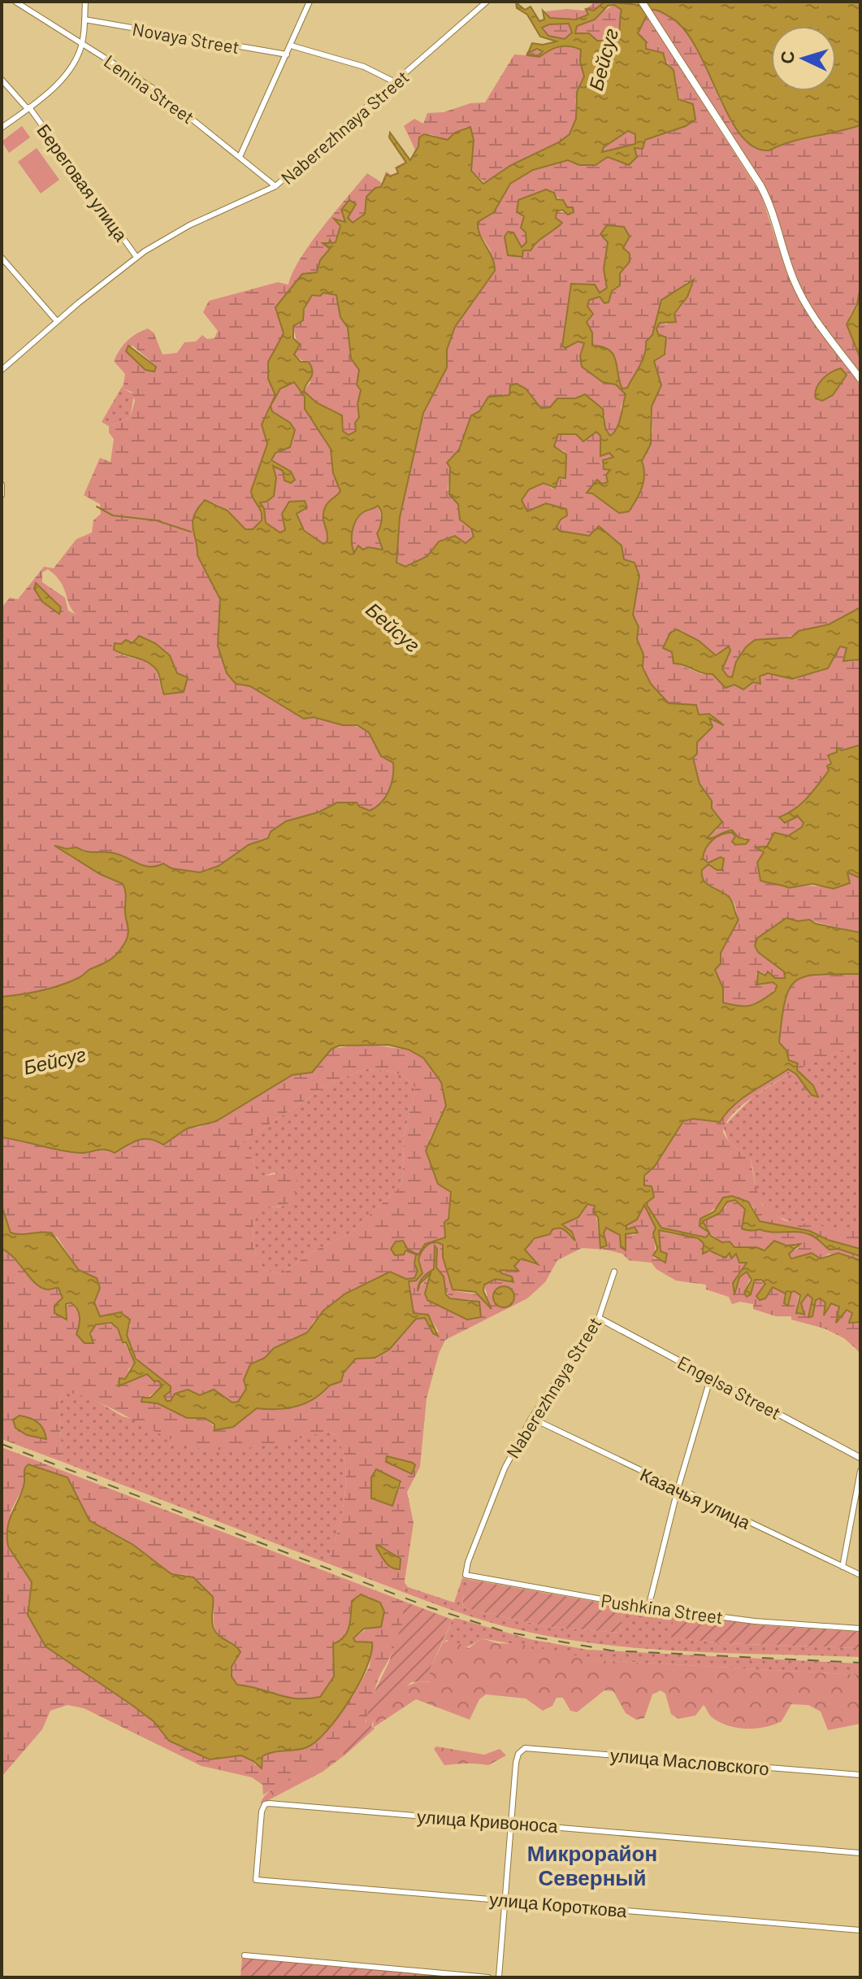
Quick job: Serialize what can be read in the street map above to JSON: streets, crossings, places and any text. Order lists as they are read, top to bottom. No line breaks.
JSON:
{"streets":{"street":["Novaya Street","Lenina Street","Naberezhnaya Street","Береговая улица","Engelsa Street","Казачья улица","Pushkina Street","улица Масловского","улица Кривоноса","улица Короткова"]},"crossings":[["Lenina Street","Naberezhnaya Street"],["Naberezhnaya Street","Береговая улица"],["Naberezhnaya Street","Engelsa Street"],["Naberezhnaya Street","Казачья улица"],["Naberezhnaya Street","Pushkina Street"],["улица Масловского","улица Кривоноса"],["улица Кривоноса","улица Короткова"]],"districts":["Микрорайон Северный"],"water":["Бейсуг"],"north":"left"}
